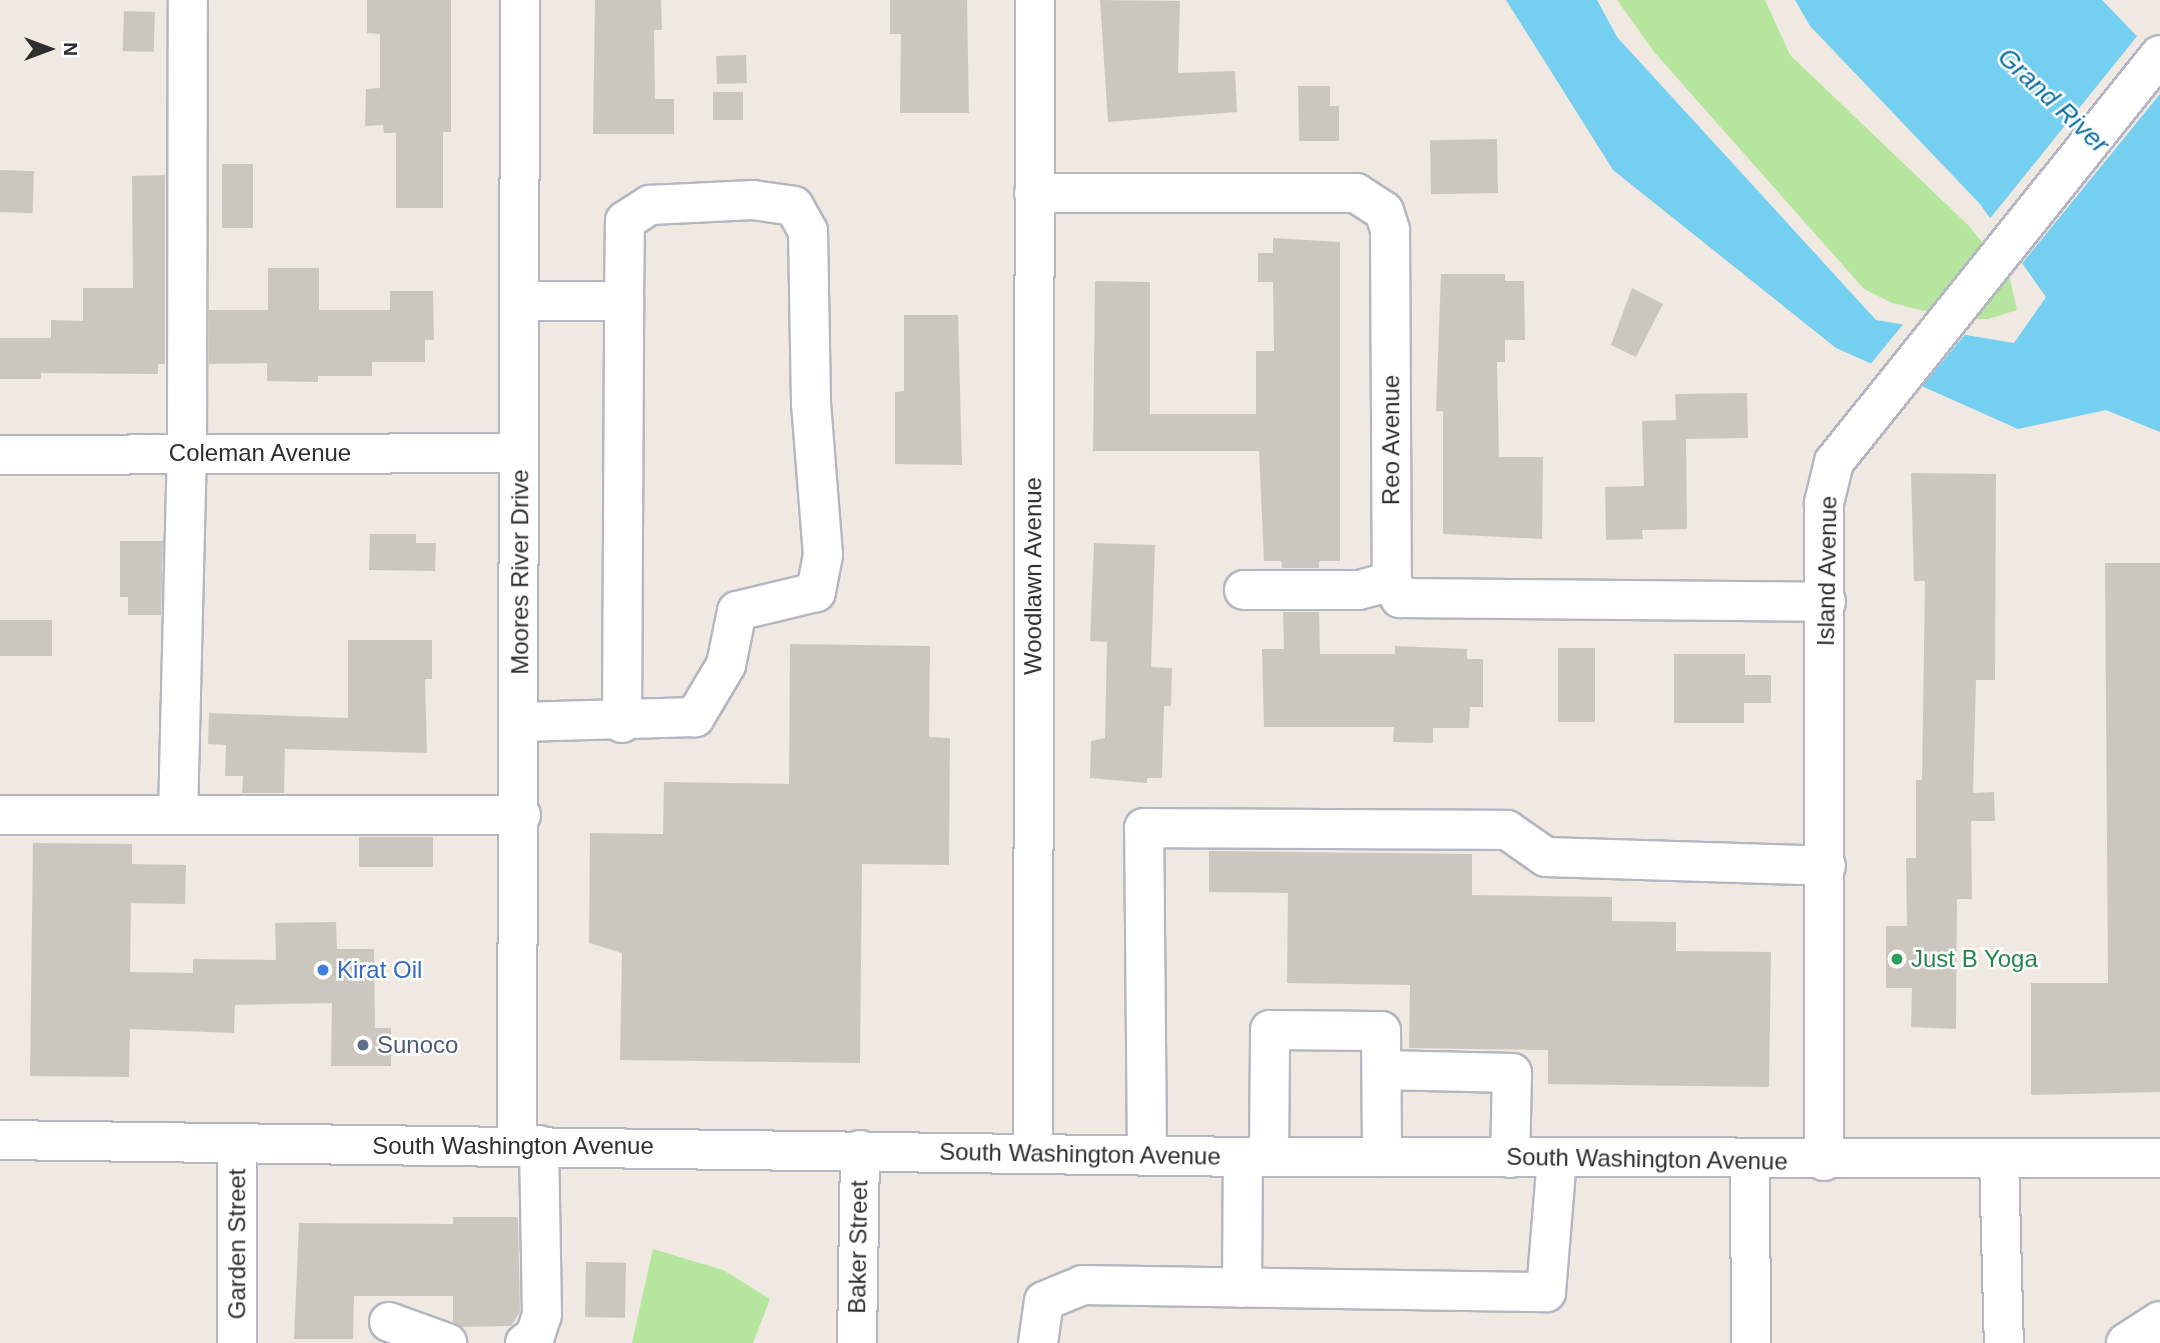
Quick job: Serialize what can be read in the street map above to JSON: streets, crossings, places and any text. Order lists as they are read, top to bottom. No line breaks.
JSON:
{"streets":{"street":["Reo Avenue","Coleman Avenue","Island Avenue","Moores River Drive","Woodlawn Avenue","South Washington Avenue","Garden Street","Baker Street"]},"crossings":[["Reo Avenue","Woodlawn Avenue"],["Coleman Avenue","Moores River Drive"],["Island Avenue","South Washington Avenue"],["Moores River Drive","South Washington Avenue"],["Woodlawn Avenue","South Washington Avenue"],["South Washington Avenue","Garden Street"],["South Washington Avenue","Baker Street"]],"water":["Grand River"],"places":["Just B Yoga","Kirat Oil","Sunoco"],"north":"right"}
